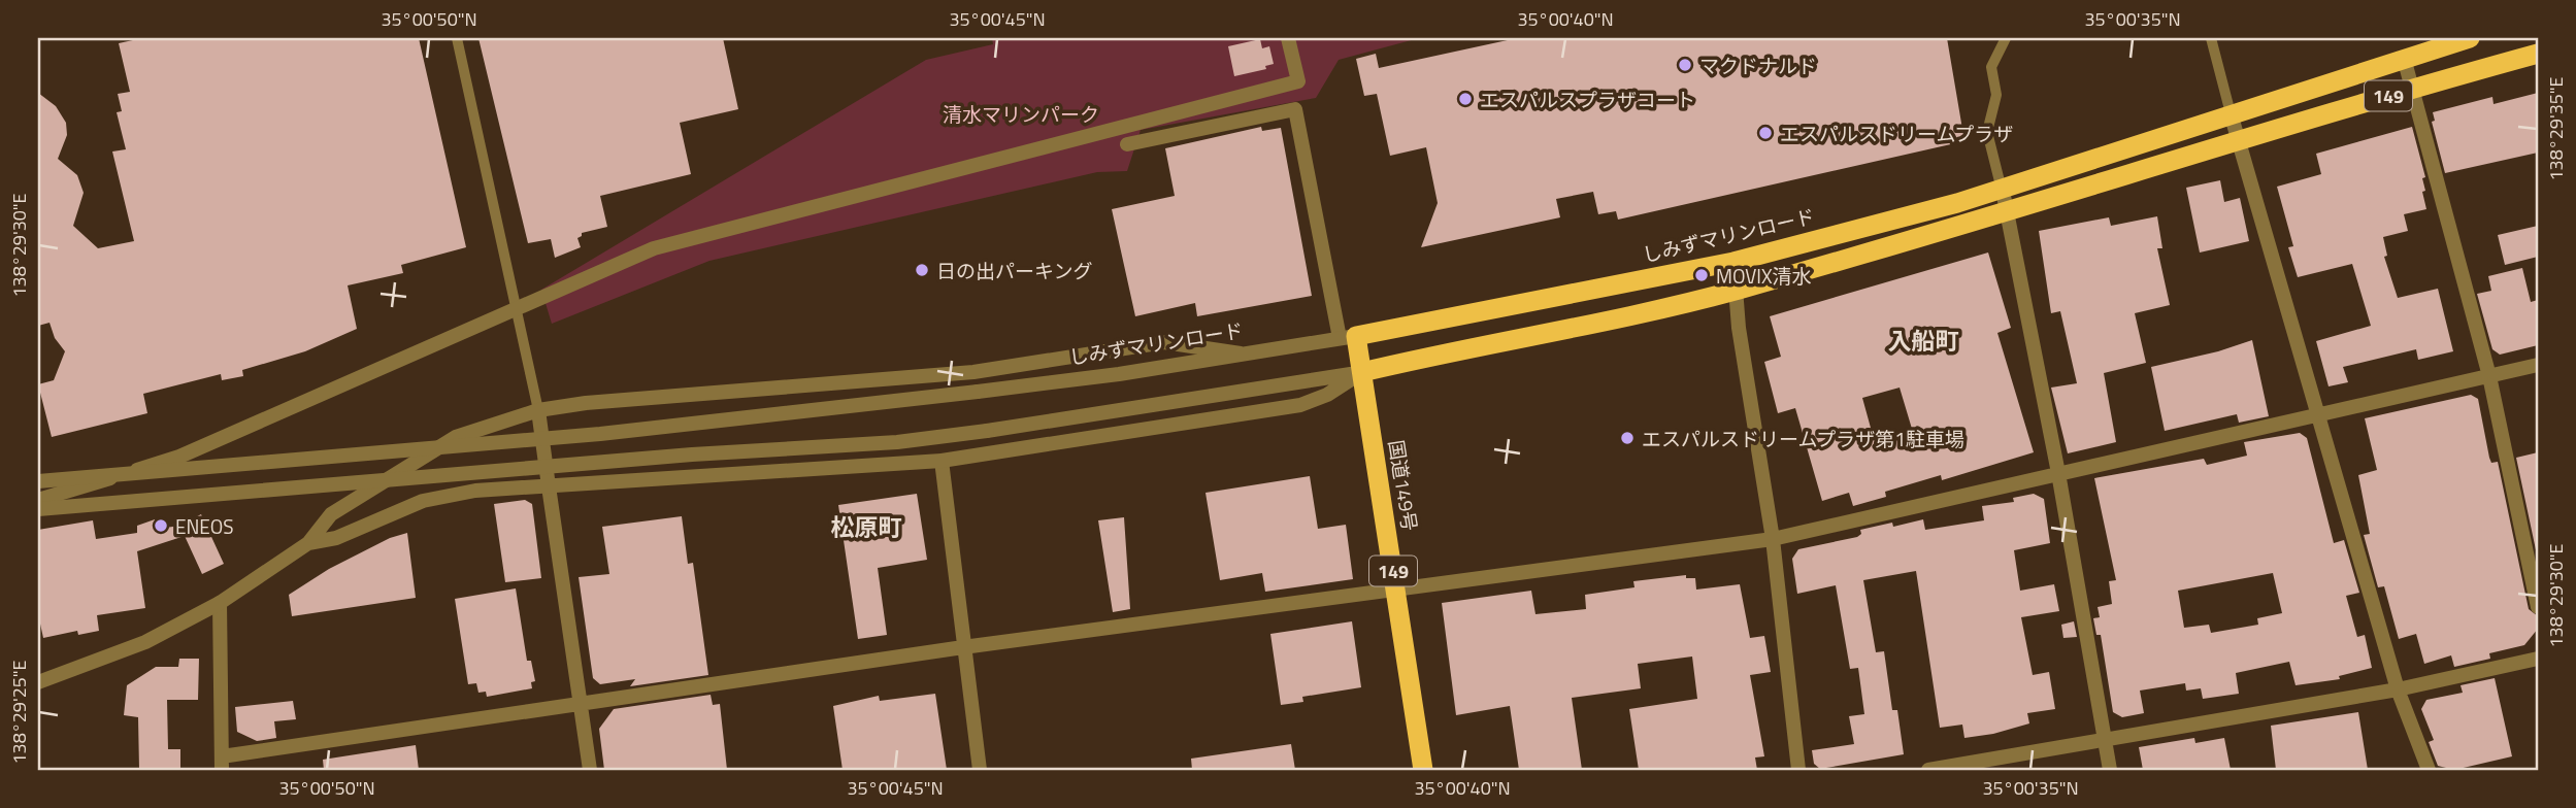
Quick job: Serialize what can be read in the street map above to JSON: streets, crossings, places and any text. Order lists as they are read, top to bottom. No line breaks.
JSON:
{"streets":{"highway":["149","しみずマリンロード","国道149号"]},"crossings":[["149","国道149号"],["しみずマリンロード","国道149号"]],"districts":["入船町","松原町"],"parks":["清水マリンパーク"],"places":["マクドナルド","エスパルスプラザコート","エスパルスドリームプラザ","日の出パーキング","MOVIX清水","エスパルスドリームプラザ第1駐車場","ENEOS"],"coordinates":["35°00'50\"N","35°00'45\"N","35°00'40\"N","35°00'35\"N","138°29'35\"E","138°29'30\"E","138°29'25\"E"]}
